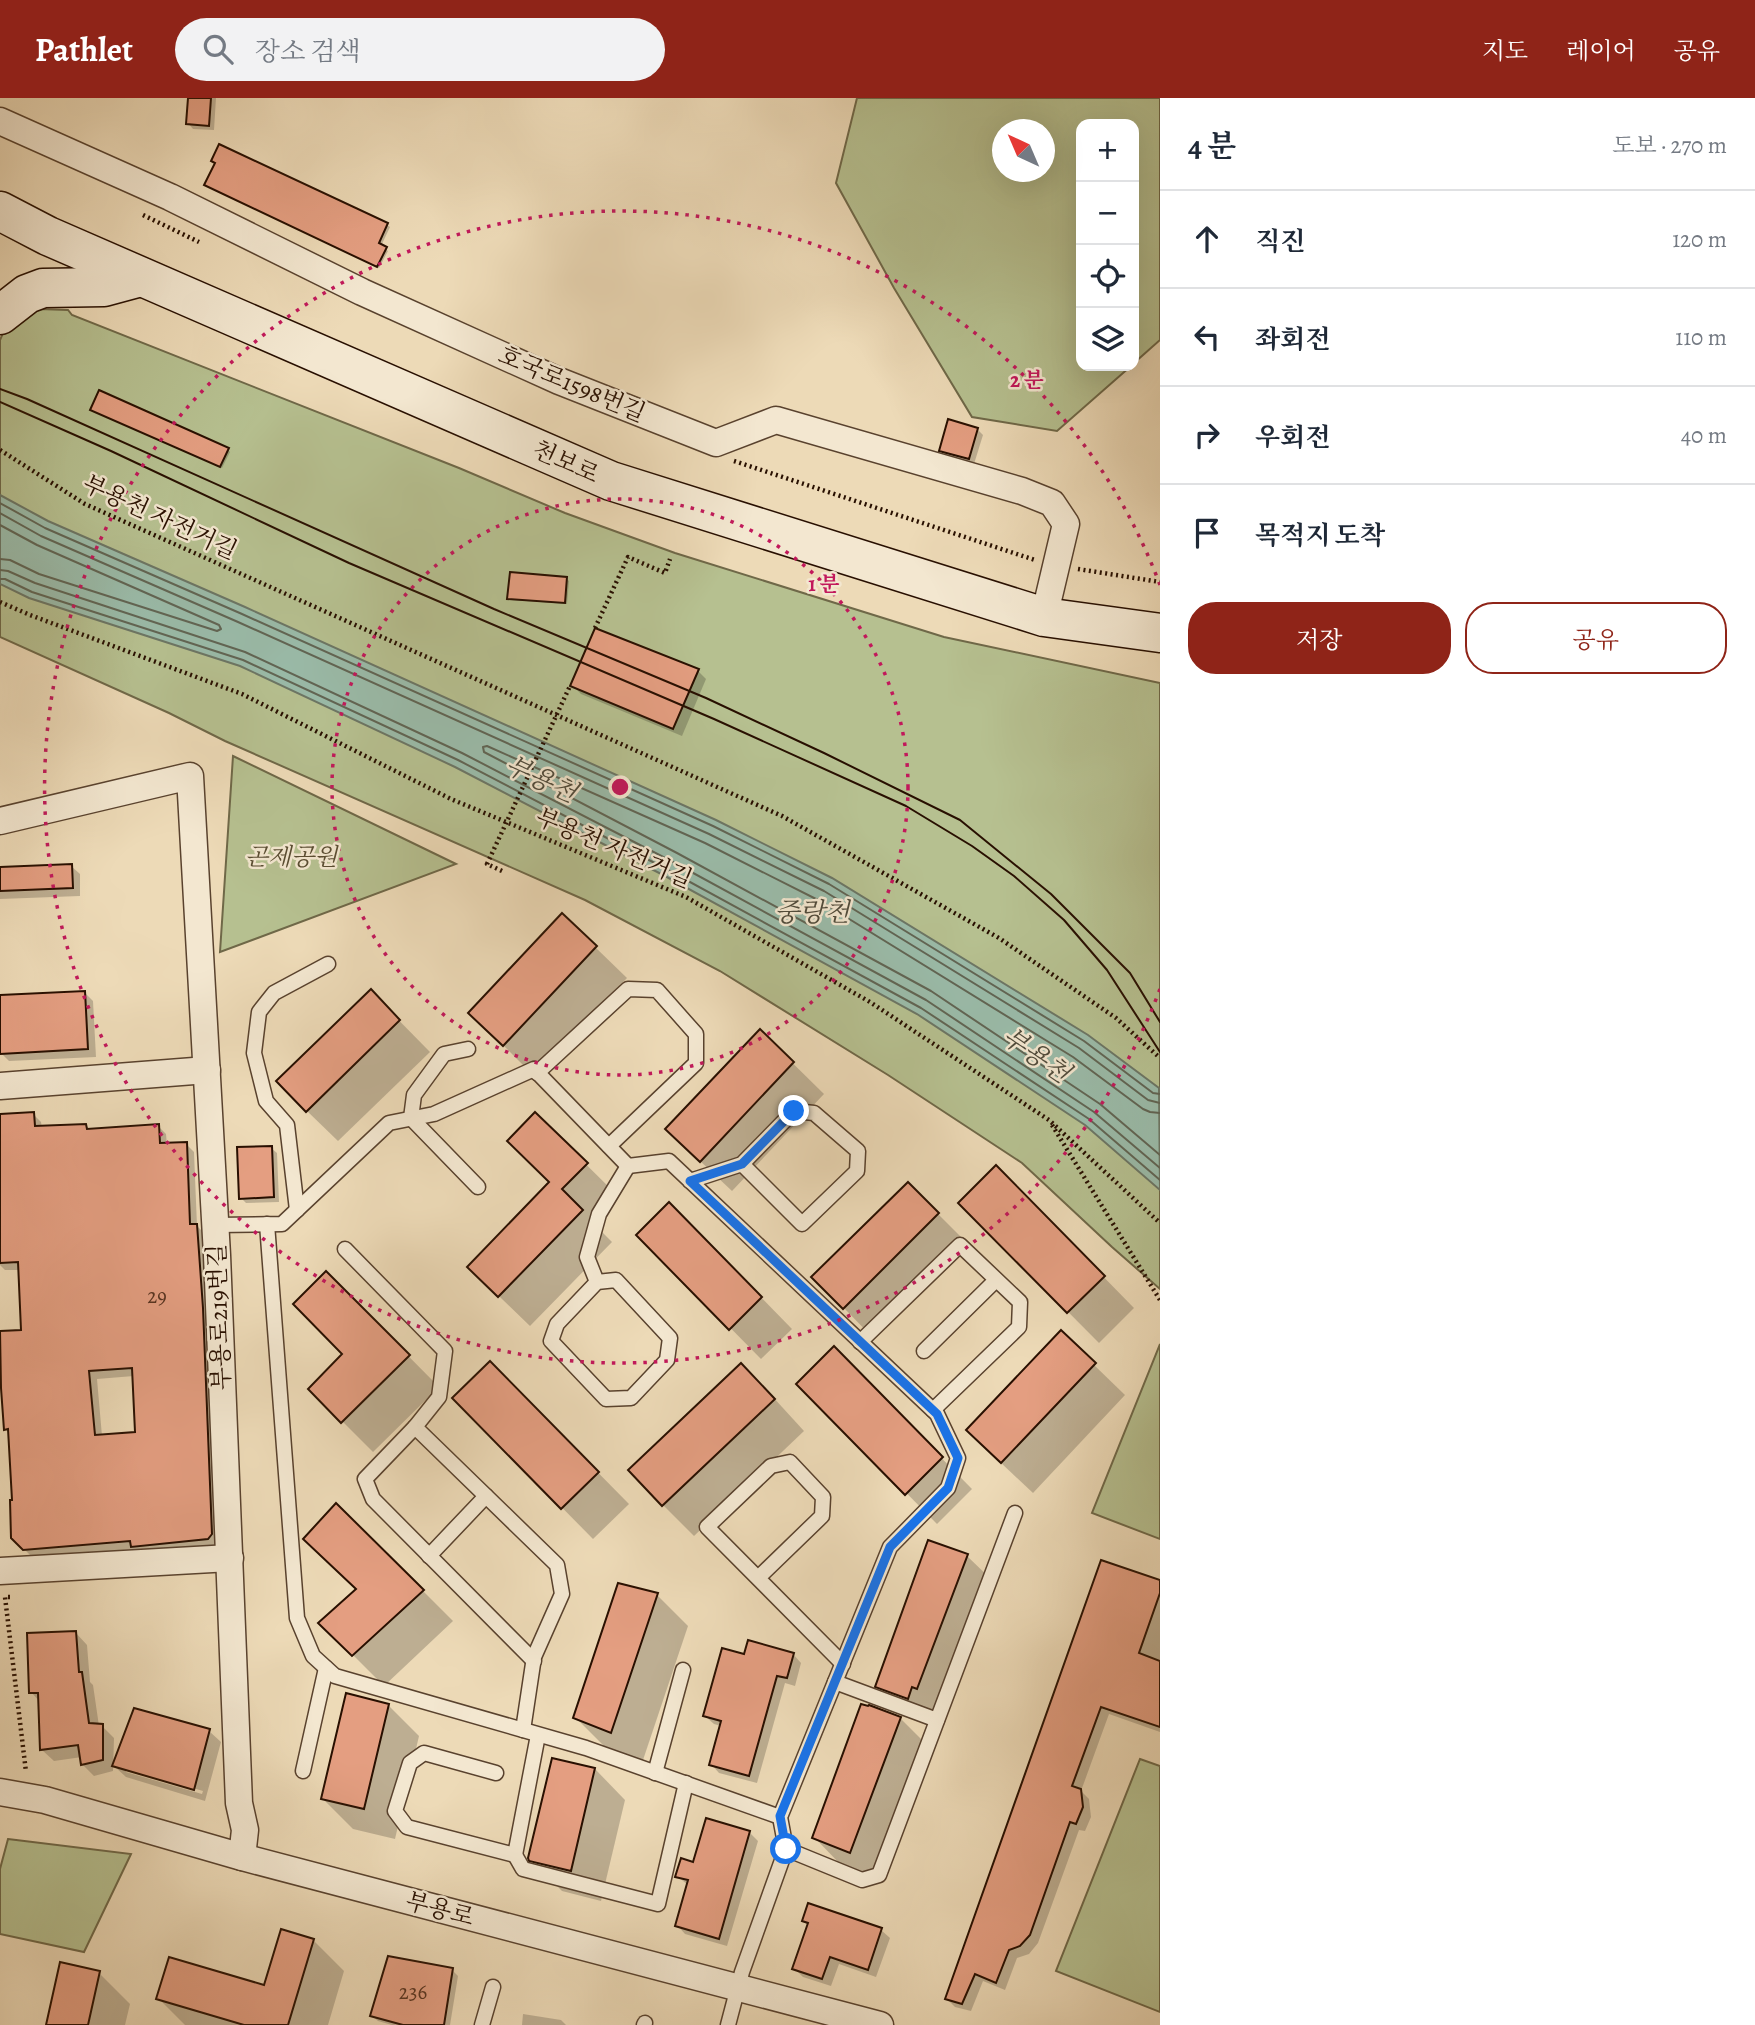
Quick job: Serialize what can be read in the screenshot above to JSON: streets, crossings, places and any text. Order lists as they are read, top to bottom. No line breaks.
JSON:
{"streets":{"main road":["천보로"],"street":["호국로1598번길","부용로219번길","부용로"],"path":["부용천 자전거길"]},"crossings":[["호국로1598번길","천보로"],["부용로219번길","부용로"]],"water":["부용천","중랑천"],"parks":["곤제공원"],"house_numbers":["29","236"],"north":"top left","page":{"header":"Pathlet","search":"장소 검색","nav":["지도","레이어","공유"],"heading":["4 분","도보 · 270 m"],"map_buttons":["+","−"],"list":[["직진","120 m"],["좌회전","110 m"],["우회전","40 m"],"목적지 도착"],"buttons":["저장","공유"]},"rings":["2 분","1 분"]}
